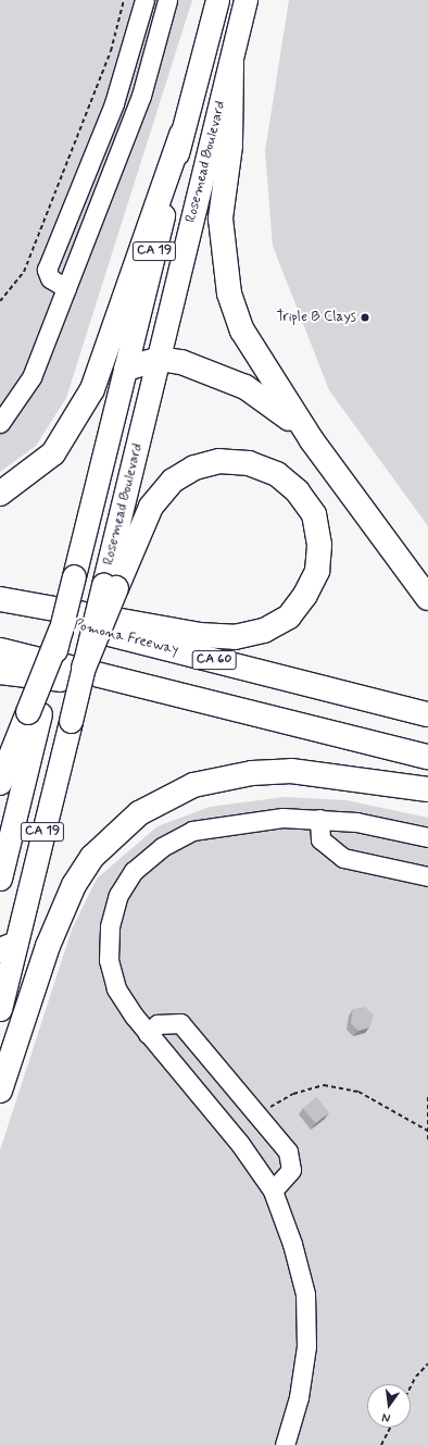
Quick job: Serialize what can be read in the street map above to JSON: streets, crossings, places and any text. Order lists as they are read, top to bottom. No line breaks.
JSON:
{"streets":{"highway":["Pomona Freeway","CA 60"],"main road":["Rosemead Boulevard","CA 19"]},"places":["Triple B Clays"],"north":"bottom"}
